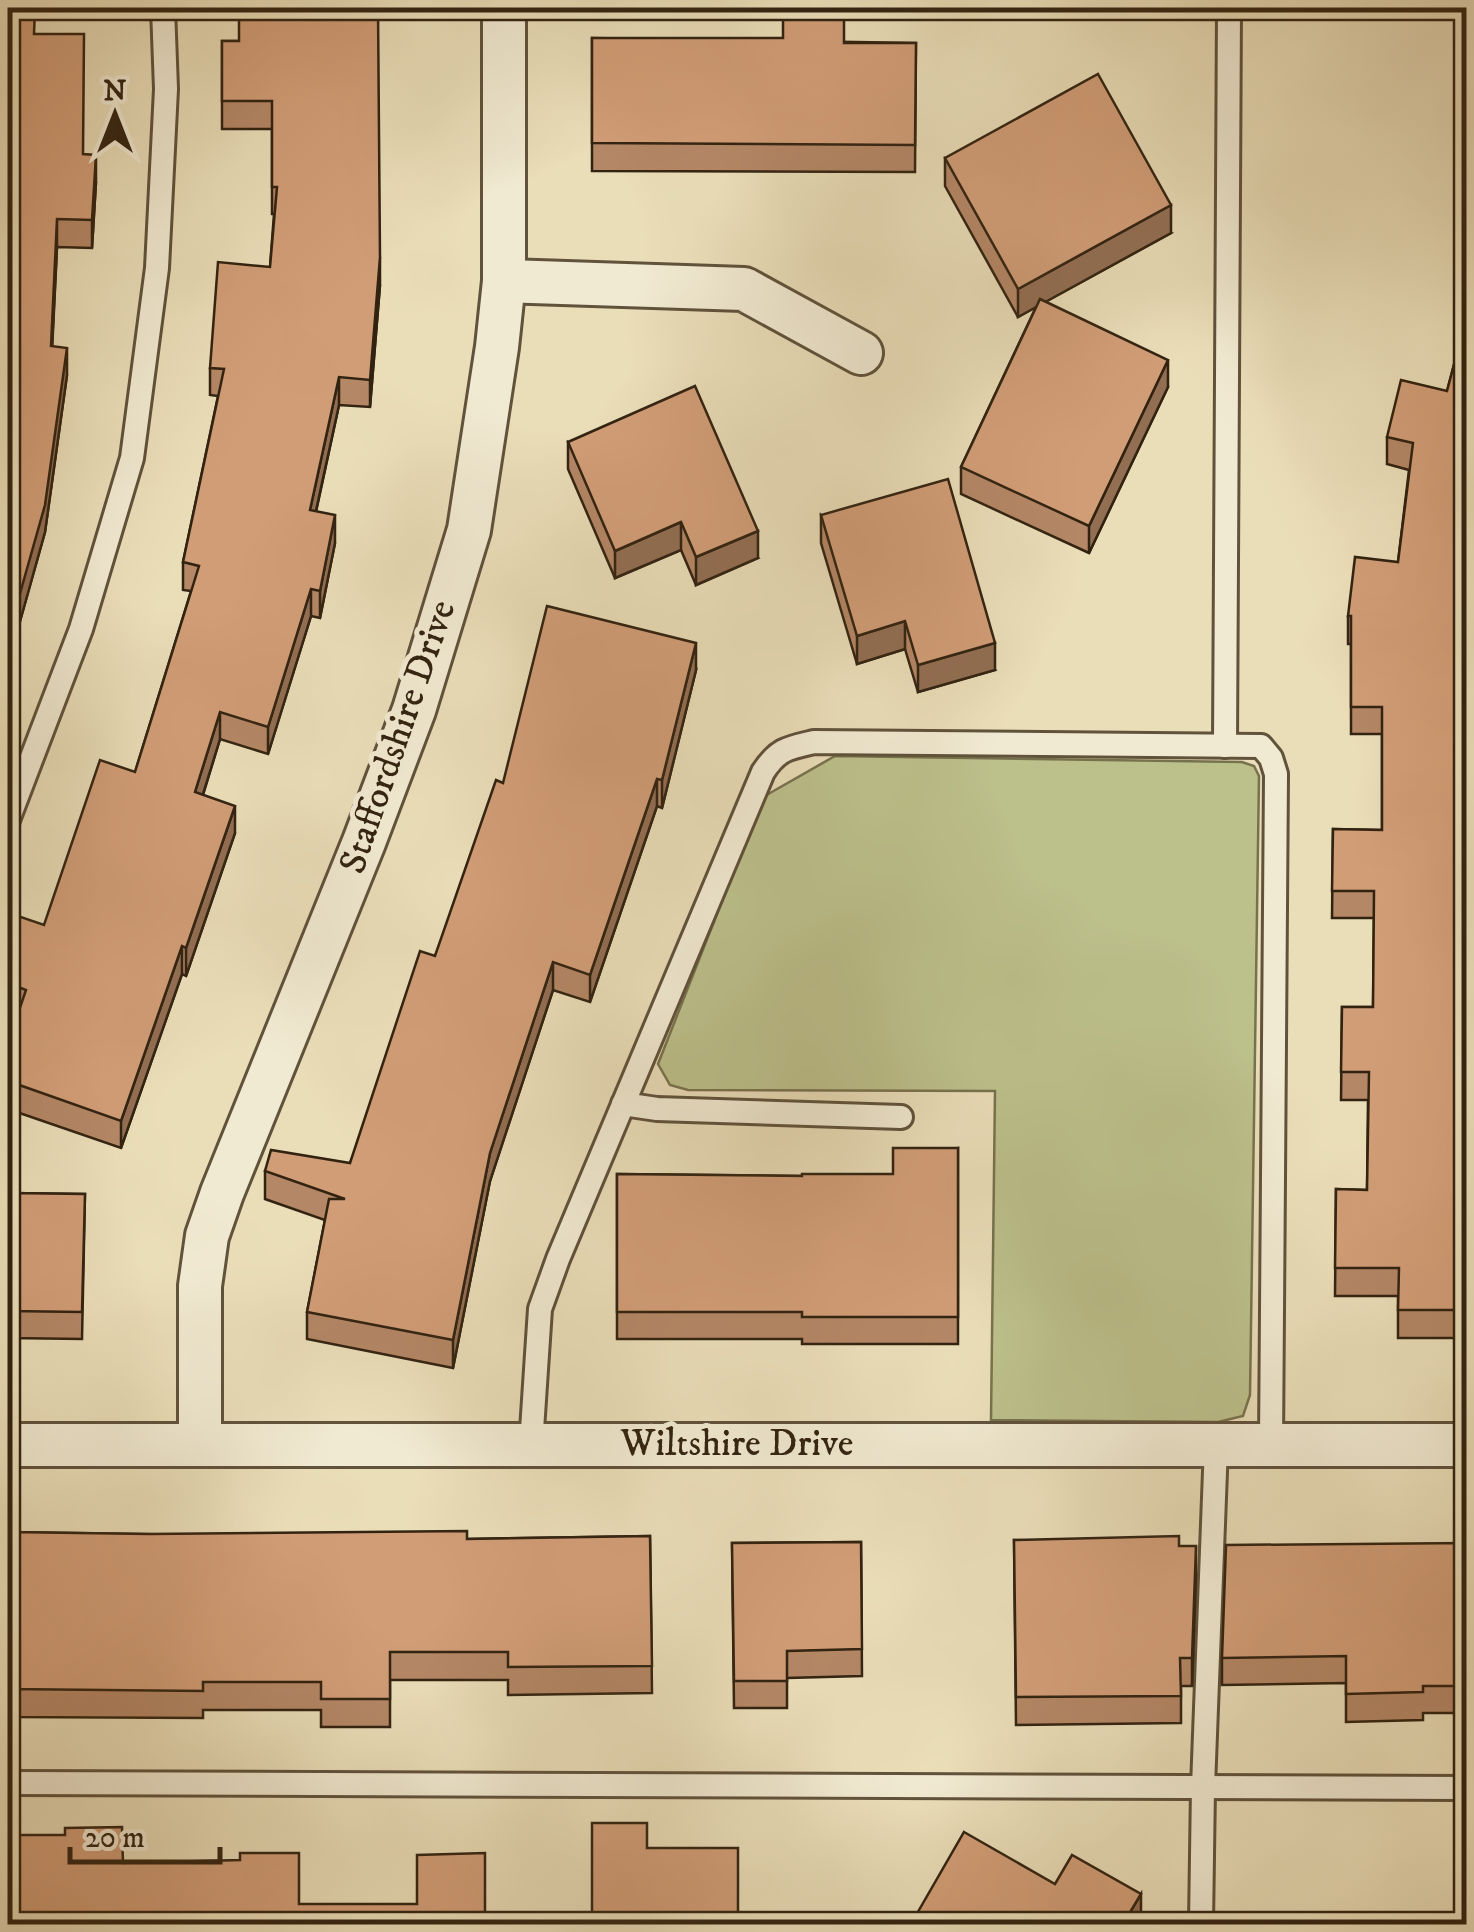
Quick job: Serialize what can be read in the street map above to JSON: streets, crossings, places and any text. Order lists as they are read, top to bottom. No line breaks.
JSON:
{"streets":{"street":["Staffordshire Drive","Wiltshire Drive"]},"crossings":[["Staffordshire Drive","Wiltshire Drive"]],"scale_bar":"20 m","north":"top"}
